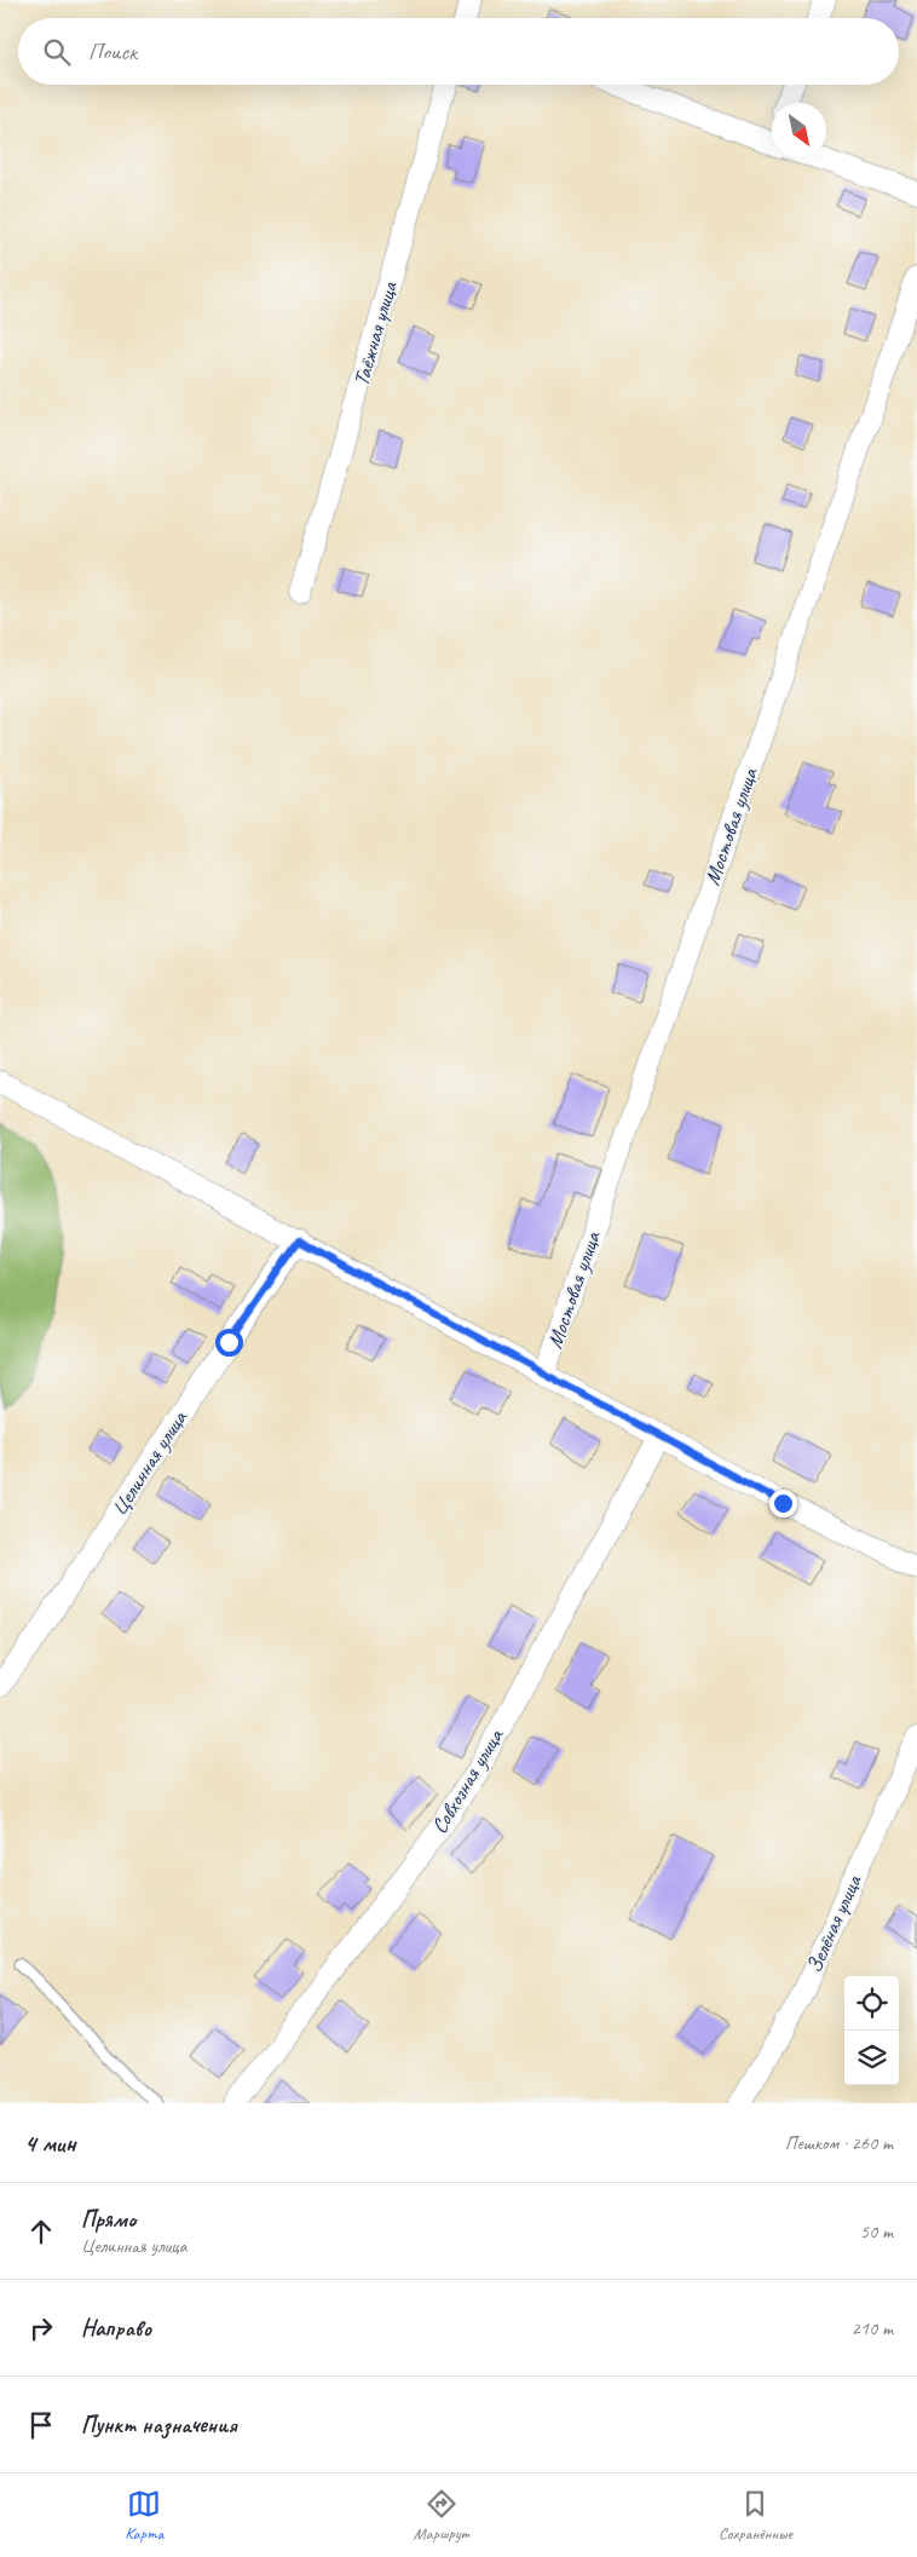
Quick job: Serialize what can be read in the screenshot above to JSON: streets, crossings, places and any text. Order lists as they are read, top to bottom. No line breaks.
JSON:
{"streets":{"street":["Таёжная улица","Мостовая улица","Целинная улица","Совхозная улица","Зелёная улица"]},"north":"bottom right","page":{"search":"Поиск","heading":["4 мин","Пешком · 260 m"],"list":[["Прямо","Целинная улица","50 m"],["Направо","210 m"],"Пункт назначения"],"nav":["Карта","Маршрут","Сохранённые"]}}
